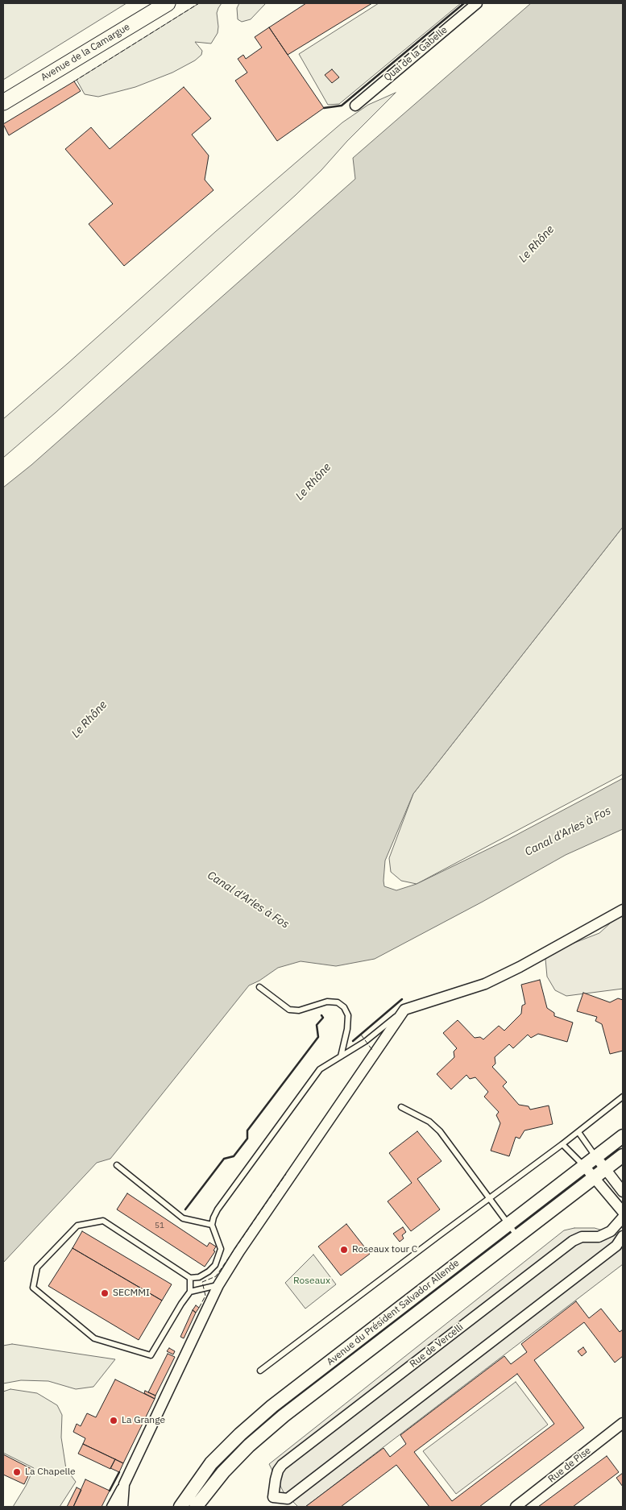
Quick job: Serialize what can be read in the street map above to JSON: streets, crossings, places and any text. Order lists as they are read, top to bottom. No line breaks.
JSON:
{"streets":{"main road":["Avenue de la Camargue"],"street":["Quai de la Gabelle","Avenue du Président Salvador Allende","Rue de Vercelli","Rue de Pise"]},"water":["Le Rhône","Canal d'Arles à Fos"],"parks":["Roseaux"],"places":["Roseaux tour C","SECMMI","La Grange","La Chapelle"],"house_numbers":["51"]}
